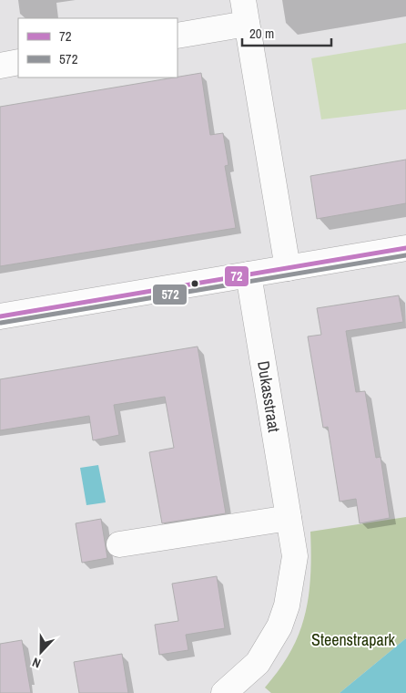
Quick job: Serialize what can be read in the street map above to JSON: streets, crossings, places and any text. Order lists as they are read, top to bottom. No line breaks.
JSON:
{"streets":{"street":["Dukasstraat"]},"parks":["Steenstrapark"],"lines":["transit line 72","transit line 572"],"legend":["72","572"],"scale_bar":"20 m","north":"bottom"}
